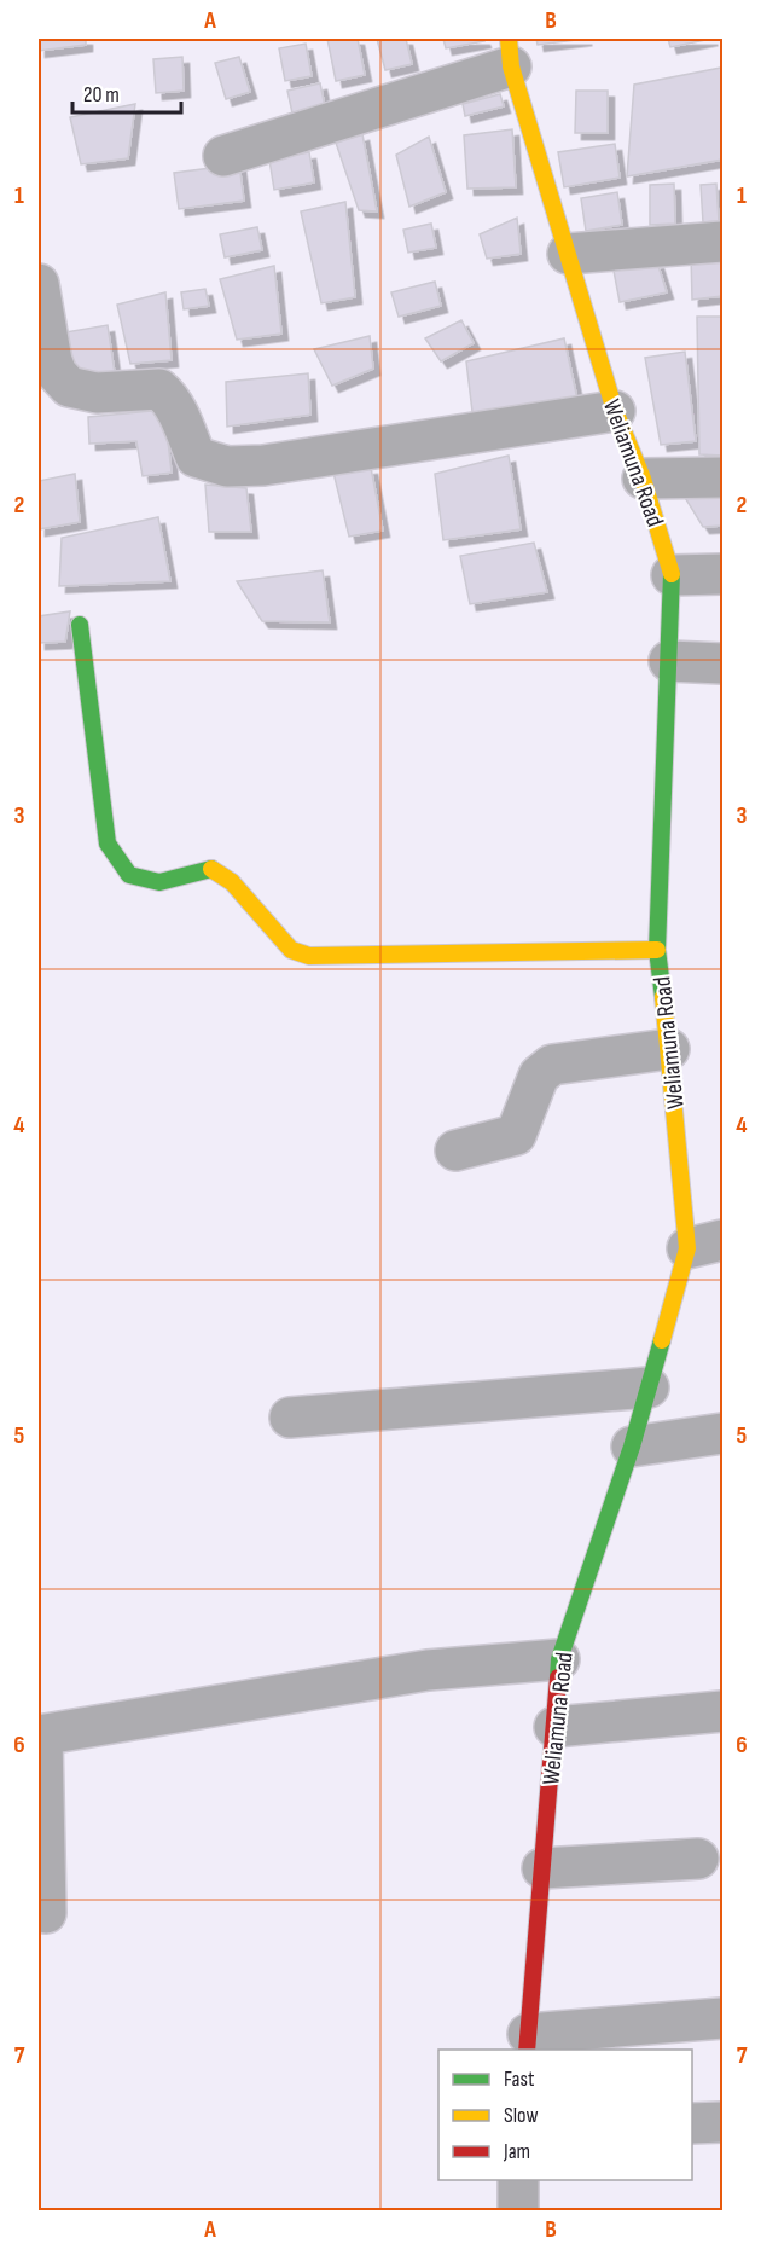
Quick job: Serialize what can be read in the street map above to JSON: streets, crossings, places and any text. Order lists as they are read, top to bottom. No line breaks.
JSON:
{"streets":{"street":["Weliamuna Road"]},"legend":["Fast","Slow","Jam"],"scale_bar":"20 m","grid":{"columns":["A","B"],"rows":["1","2","3","4","5","6","7"]}}
